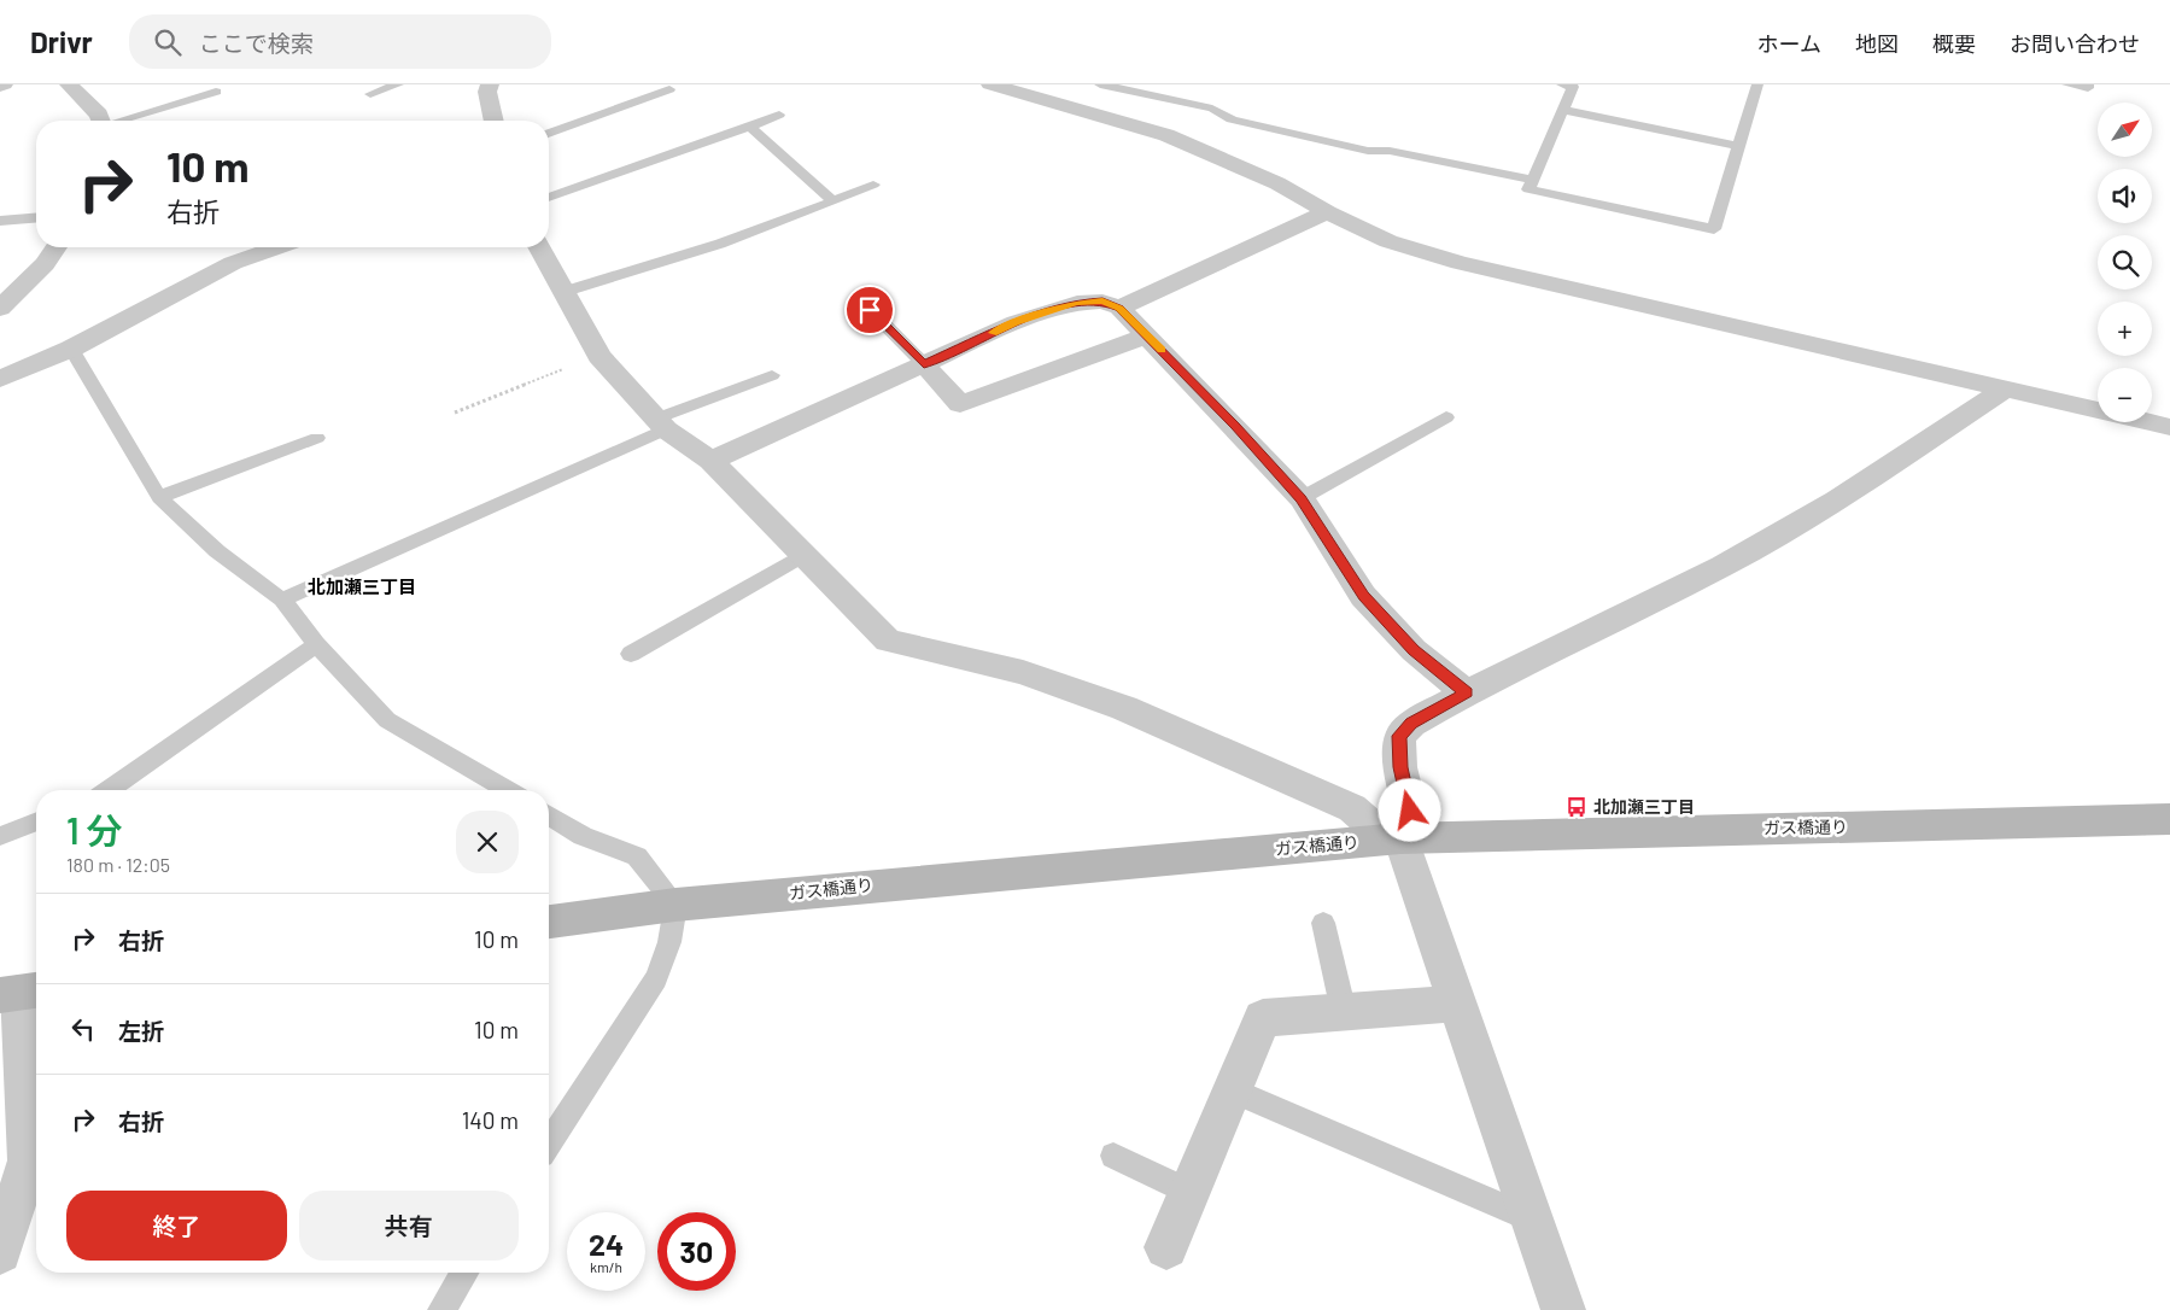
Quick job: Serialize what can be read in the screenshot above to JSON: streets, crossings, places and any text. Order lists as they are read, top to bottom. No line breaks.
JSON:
{"streets":{"main road":["ガス橋通り"]},"districts":["北加瀬三丁目"],"places":{"bus stop":["北加瀬三丁目"]},"north":"top right","page":{"header":"Drivr","search":"ここで検索","nav":["ホーム","地図","概要","お問い合わせ"],"map_buttons":["+","−"],"turn":["10 m","右折"],"heading":["1 分","180 m · 12:05"],"list":[{"name":"右折","value":"10 m"},{"name":"左折","value":"10 m"},{"name":"右折","value":"140 m"}],"buttons":["終了","共有"],"speed":"24 km/h","limit":"30"}}
